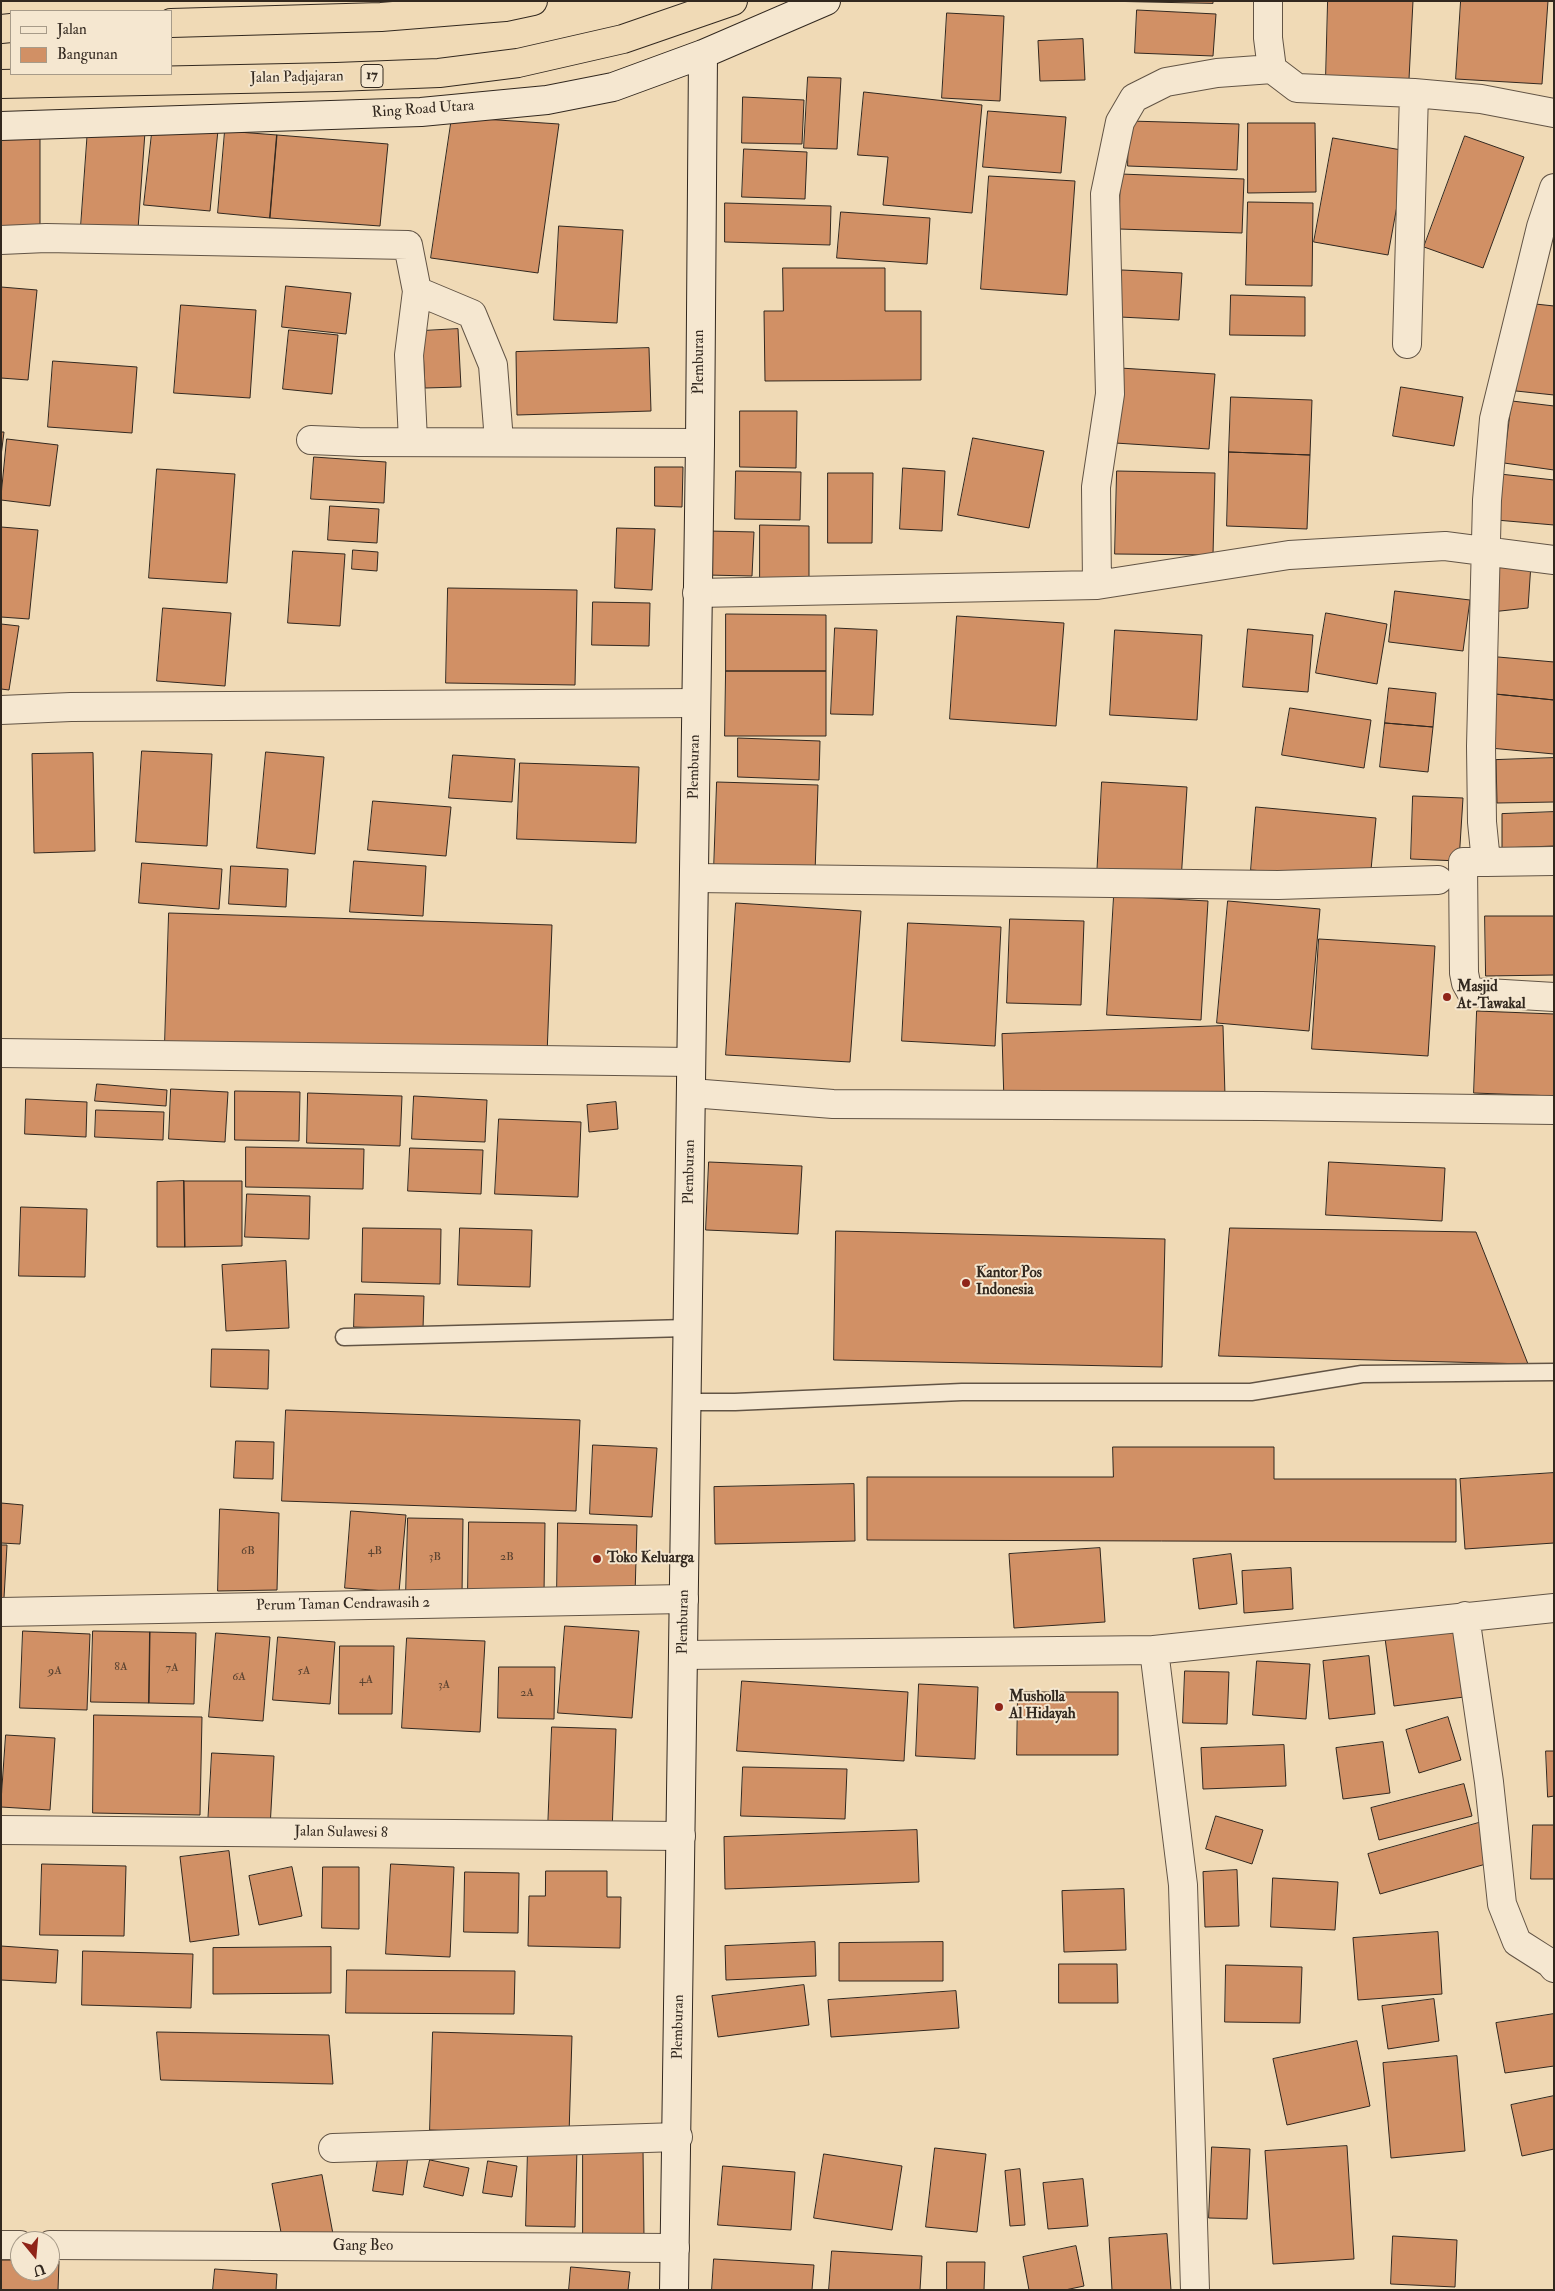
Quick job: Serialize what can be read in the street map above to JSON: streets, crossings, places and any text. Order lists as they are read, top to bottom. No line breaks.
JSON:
{"streets":{"highway":["17","Jalan Padjajaran"],"street":["Ring Road Utara","Plemburan","Perum Taman Cendrawasih 2","Jalan Sulawesi 8","Gang Beo"]},"crossings":[["Ring Road Utara","Plemburan"],["Plemburan","Perum Taman Cendrawasih 2"],["Plemburan","Jalan Sulawesi 8"],["Plemburan","Gang Beo"]],"places":["Masjid At-Tawakal","Kantor Pos Indonesia","Toko Keluarga","Musholla Al Hidayah"],"house_numbers":["6B","4B","3B","2B","8A","7A","9A","5A","6A","4A","3A","2A"],"legend":["Jalan","Bangunan"],"north":"bottom"}
